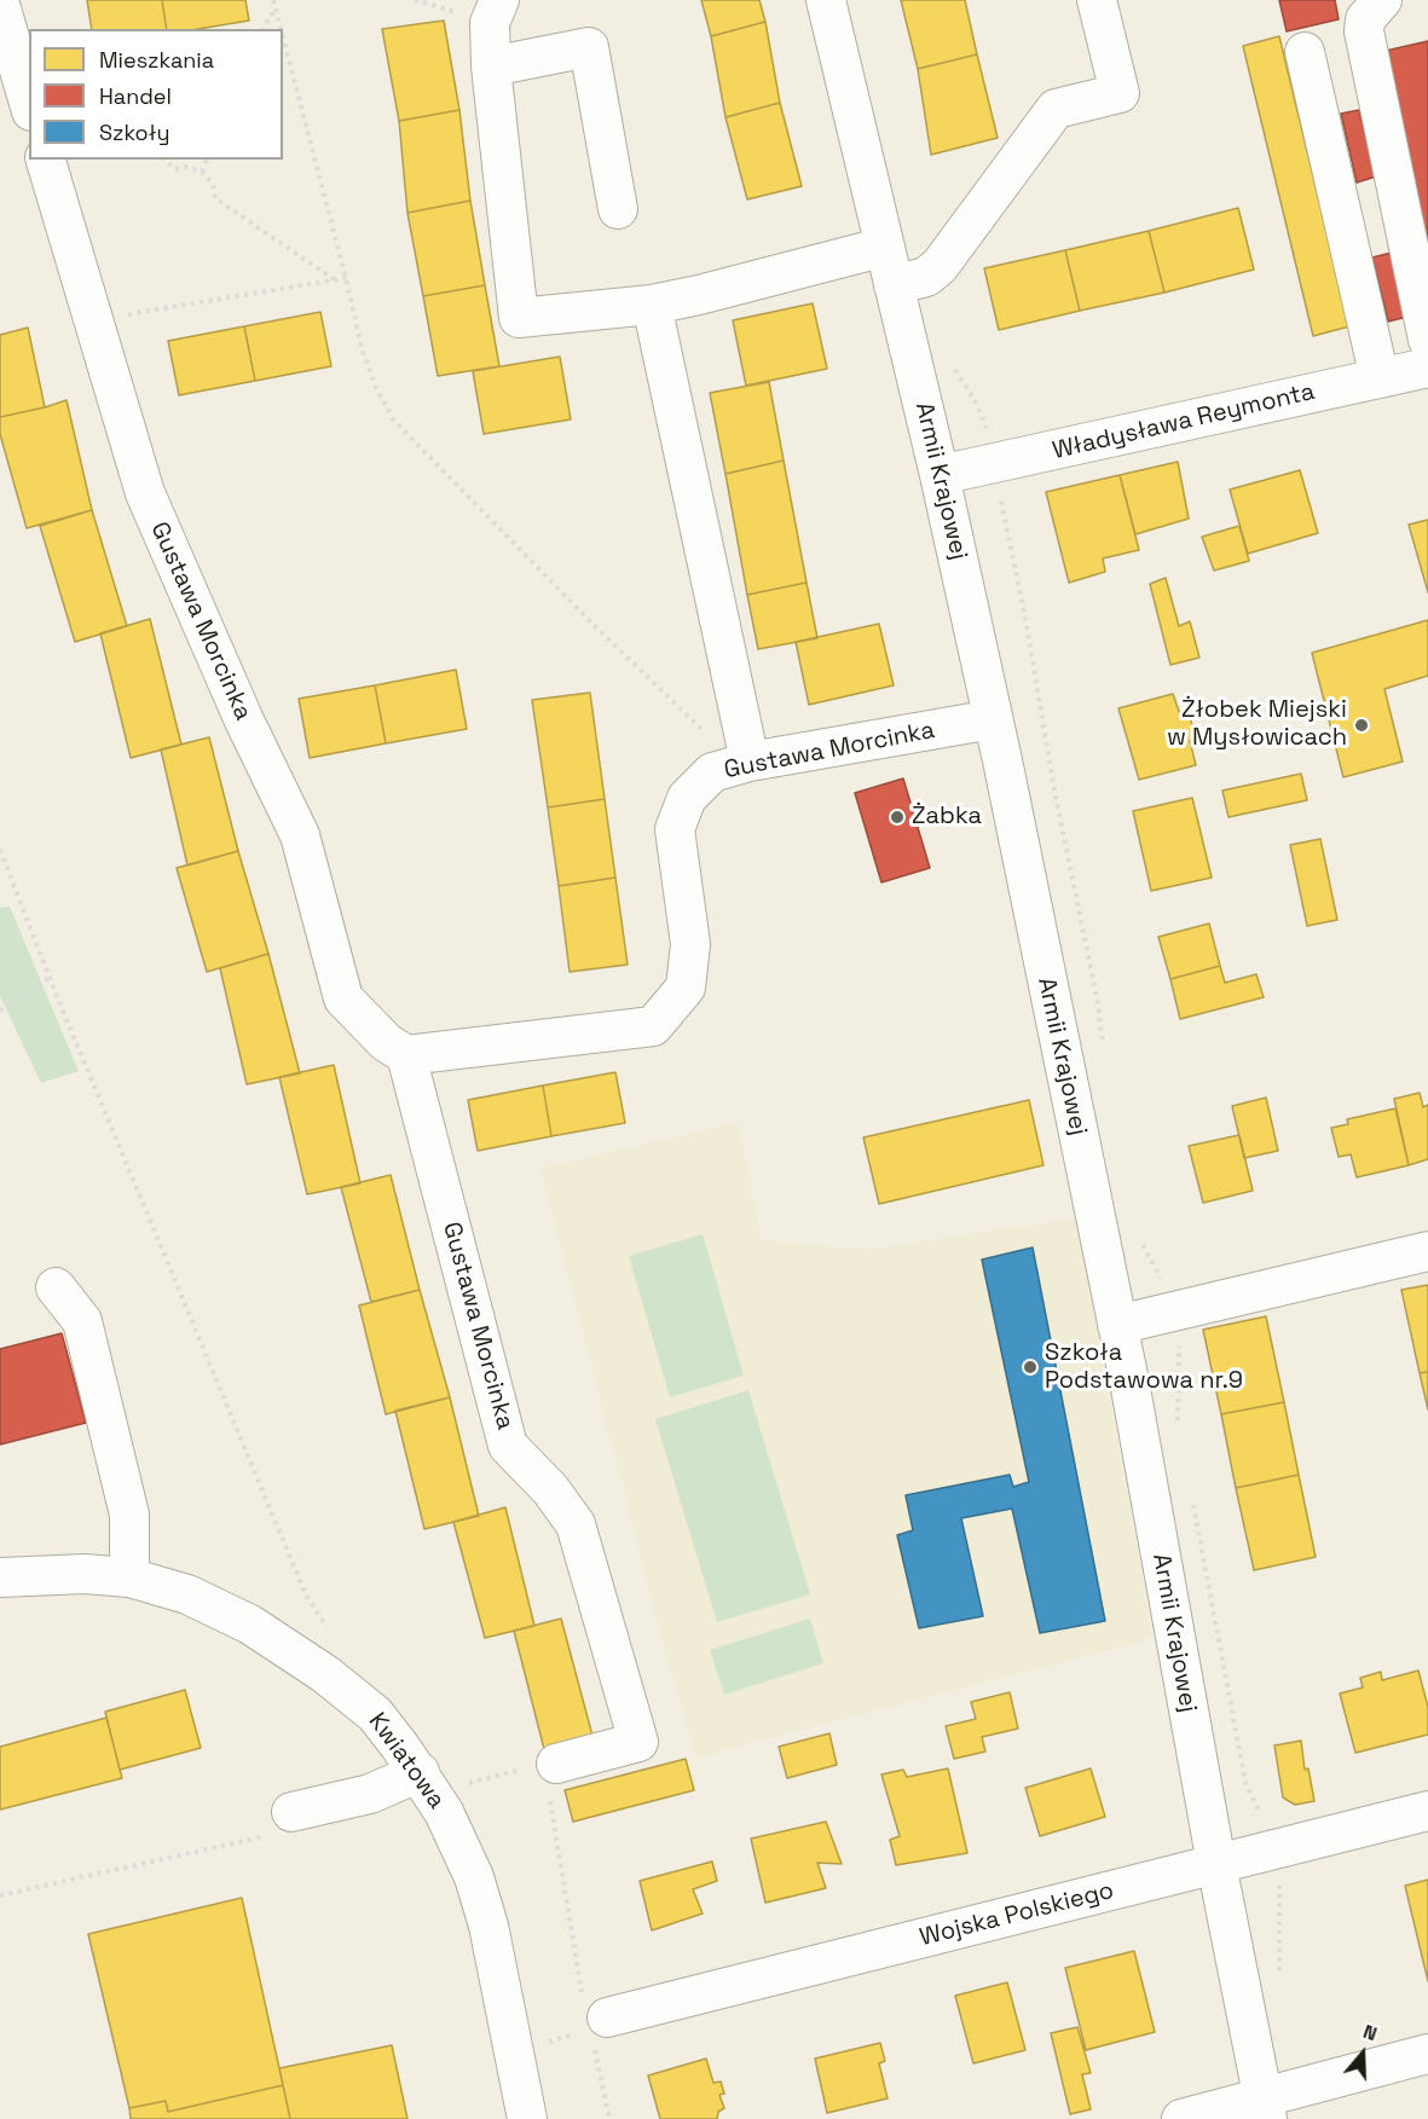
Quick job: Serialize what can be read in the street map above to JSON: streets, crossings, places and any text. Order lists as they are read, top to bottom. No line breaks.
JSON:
{"streets":{"street":["Władysława Reymonta","Armii Krajowej","Gustawa Morcinka","Kwiatowa","Wojska Polskiego"]},"crossings":[["Władysława Reymonta","Armii Krajowej"],["Armii Krajowej","Gustawa Morcinka"],["Armii Krajowej","Wojska Polskiego"]],"places":["Żłobek Miejski w Mysłowicach","Żabka","Szkoła Podstawowa nr.9"],"legend":["Mieszkania","Handel","Szkoły"],"north":"top"}
